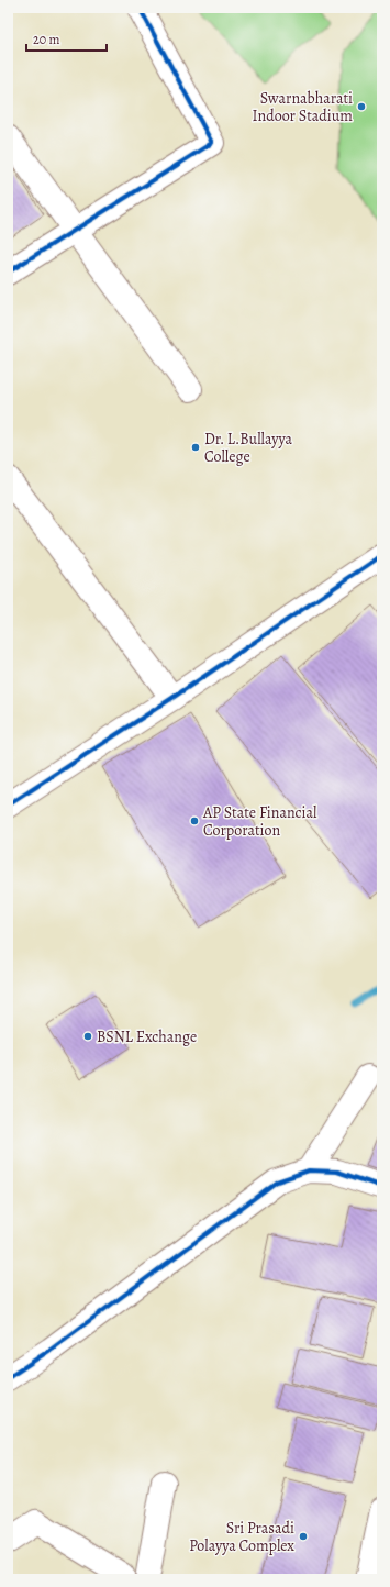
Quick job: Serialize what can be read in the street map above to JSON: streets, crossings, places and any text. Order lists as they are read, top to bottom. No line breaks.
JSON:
{"places":["Swarnabharati Indoor Stadium","Dr. L.Bullayya College","AP State Financial Corporation","BSNL Exchange","Sri Prasadi Polayya Complex"],"scale_bar":"20 m"}
